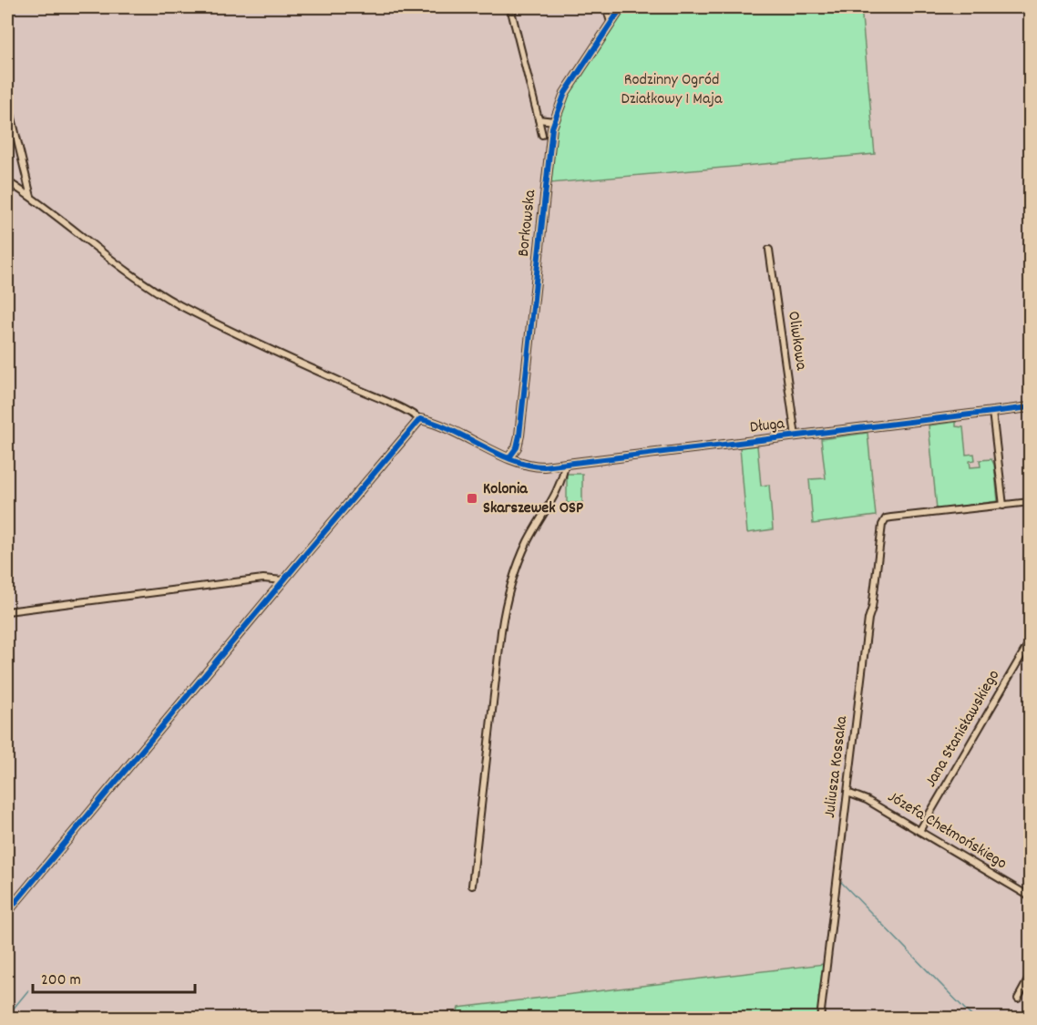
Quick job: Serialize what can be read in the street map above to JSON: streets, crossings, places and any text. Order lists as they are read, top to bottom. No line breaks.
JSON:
{"streets":{"street":["Borkowska","Oliwkowa","Długa","Jana Stanisławskiego","Juliusza Kossaka","Józefa Chełmońskiego"]},"crossings":[["Borkowska","Długa"],["Oliwkowa","Długa"],["Jana Stanisławskiego","Józefa Chełmońskiego"],["Juliusza Kossaka","Józefa Chełmońskiego"]],"parks":["Rodzinny Ogród Działkowy 1 Maja"],"places":{"transit":["Kolonia Skarszewek OSP"]},"scale_bar":"200 m"}
